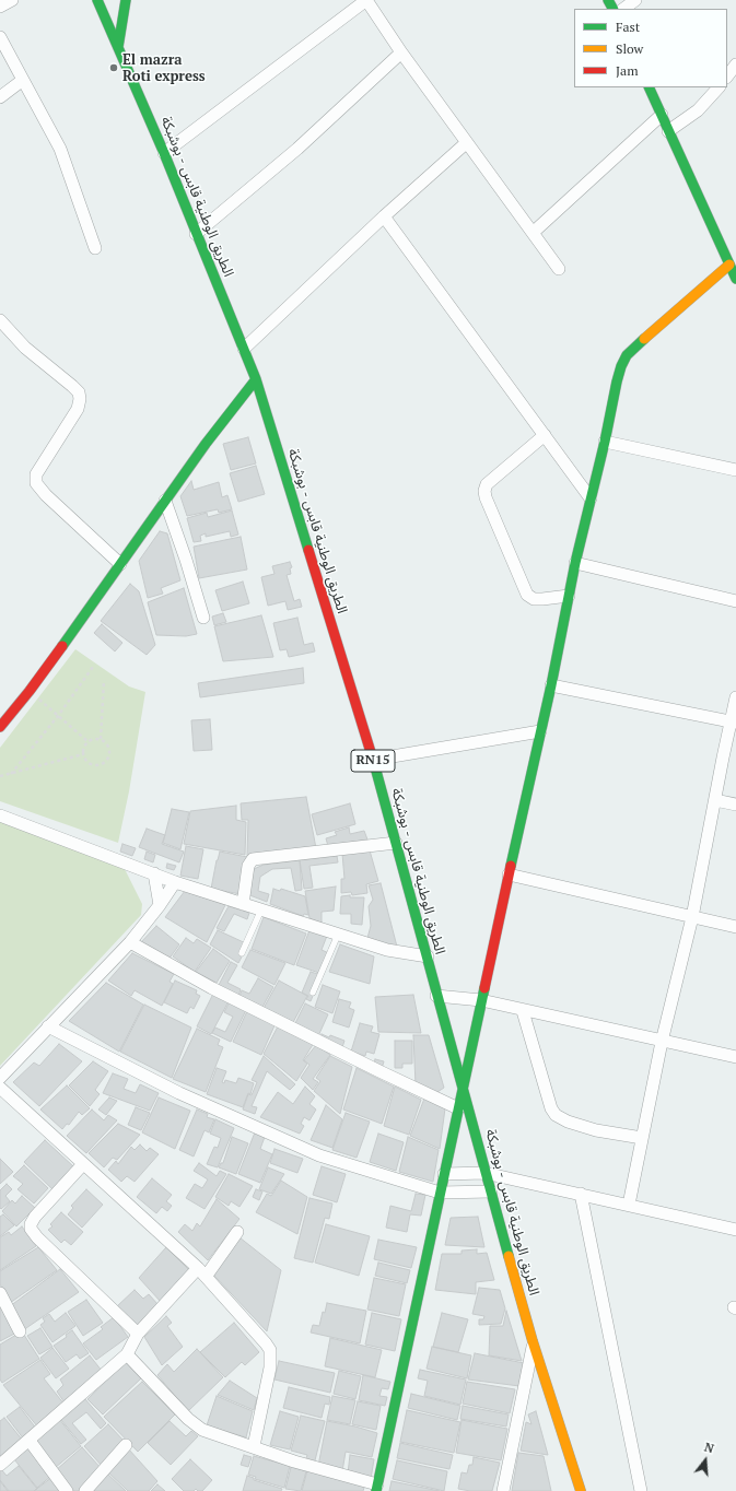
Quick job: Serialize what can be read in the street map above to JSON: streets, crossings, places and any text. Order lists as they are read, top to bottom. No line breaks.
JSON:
{"streets":{"street":["الطريق الوطنية قابس - بوشبكة","RN15"]},"places":["El mazra Roti express"],"legend":["Fast","Slow","Jam"],"north":"top"}
